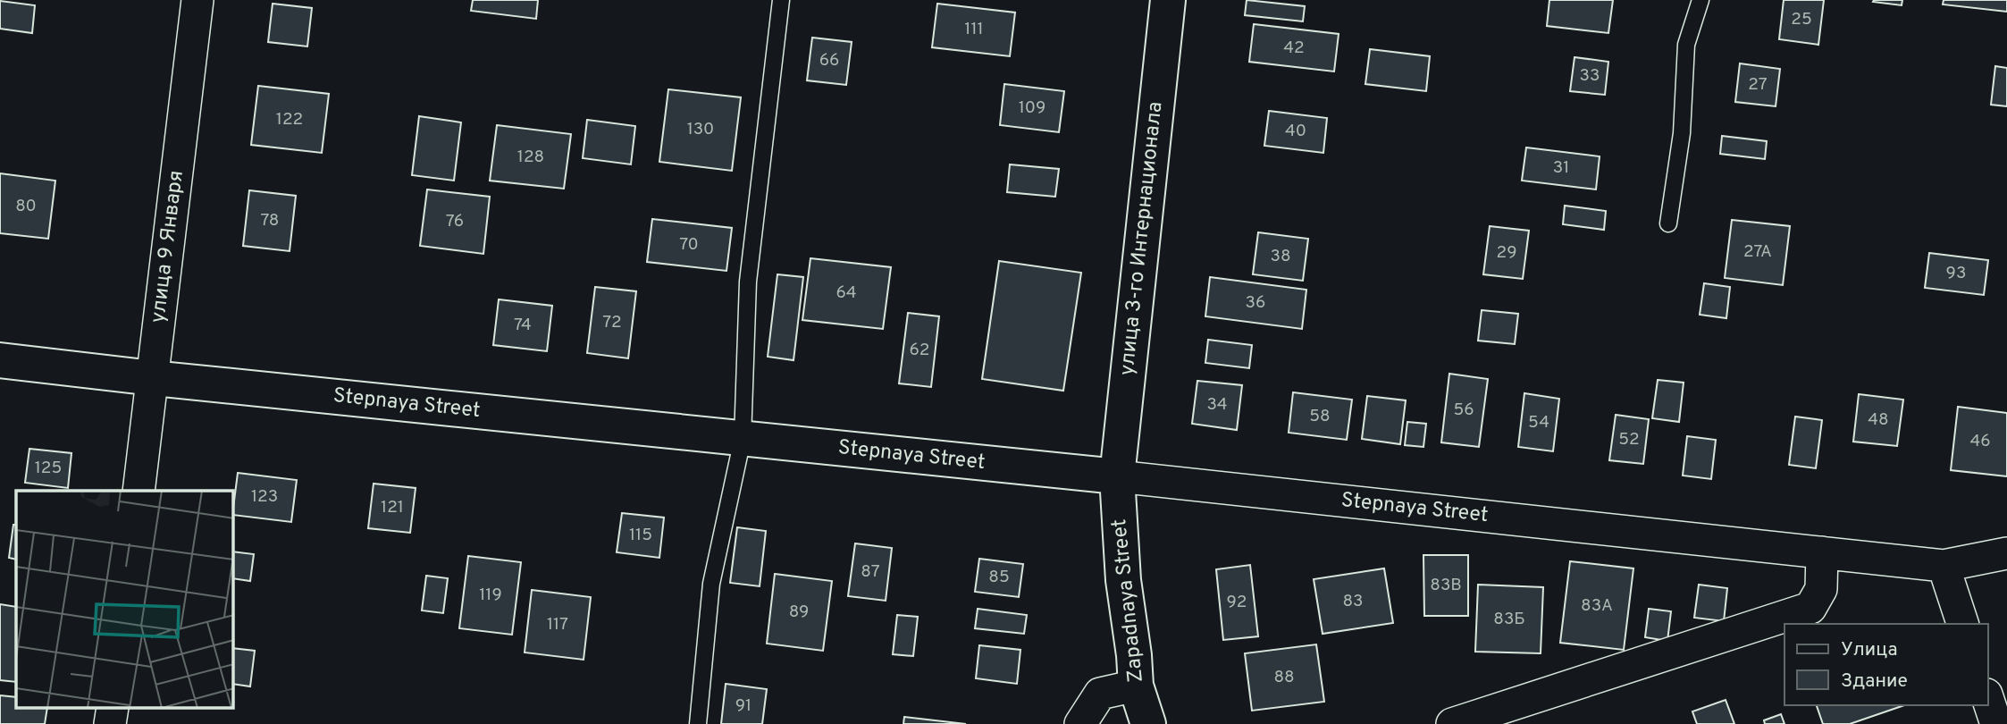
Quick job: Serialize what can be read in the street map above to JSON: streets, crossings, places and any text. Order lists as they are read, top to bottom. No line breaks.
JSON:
{"streets":{"main road":["улица 3-го Интернационала","Stepnaya Street","Zapadnaya Street"],"street":["улица 9 Января"]},"crossings":[["улица 3-го Интернационала","Stepnaya Street"],["улица 3-го Интернационала","Zapadnaya Street"],["улица 9 Января","Stepnaya Street"],["Stepnaya Street","Zapadnaya Street"]],"house_numbers":["25","111","42","66","33","27","109","122","130","40","128","31","80","78","76","70","27А","29","38","93","64","36","72","74","62","34","56","58","48","54","52","46","125","123","121","115","87","85","83В","119","83","92","83А","89","83Б","117","88","91"],"legend":["Улица","Здание"]}
